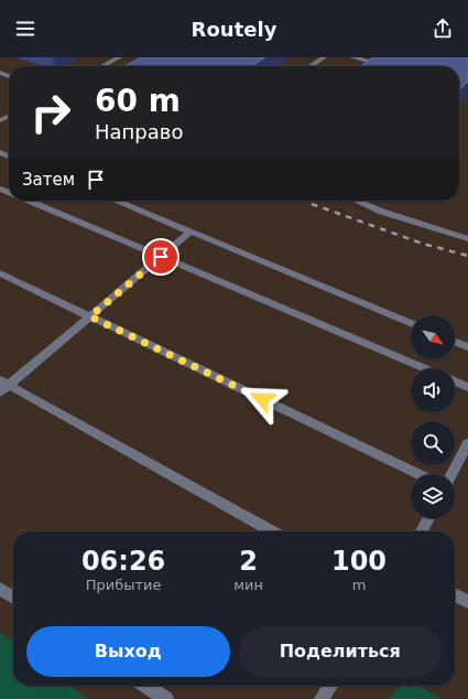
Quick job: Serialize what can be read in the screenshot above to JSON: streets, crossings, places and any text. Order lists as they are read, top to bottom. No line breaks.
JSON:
{"north":"bottom right","page":{"header":"Routely","turn":["60 m","Направо"],"then":"Затем","eta":["06:26","Прибытие","2","мин","100","m"],"buttons":["Выход","Поделиться"]}}
